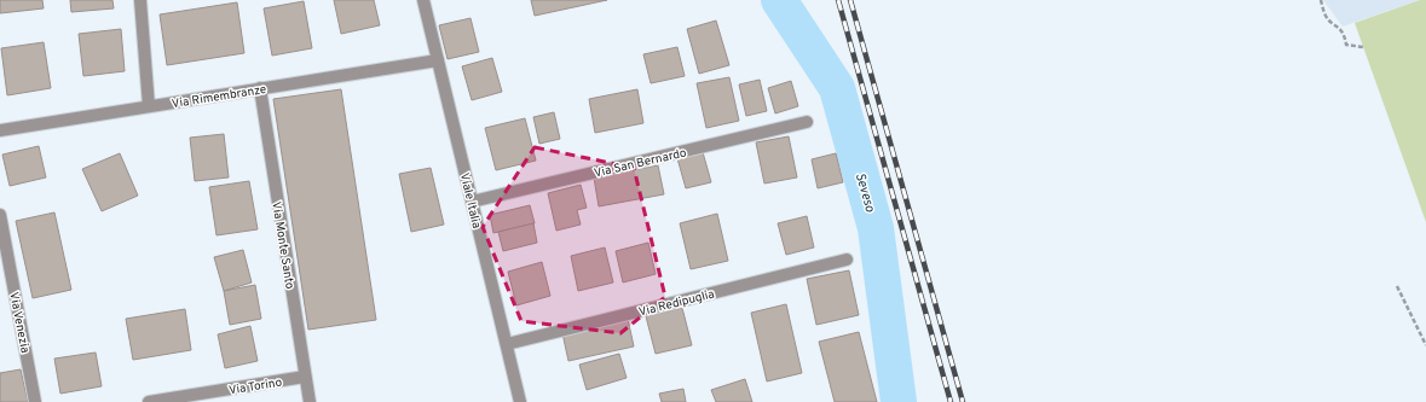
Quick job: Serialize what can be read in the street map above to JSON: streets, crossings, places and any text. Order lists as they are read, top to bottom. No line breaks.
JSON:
{"streets":{"street":["Via Rimembranze","Via San Bernardo","Viale Italia","Via Monte Santo","Via Redipuglia","Via Venezia","Via Torino"]},"crossings":[["Via Rimembranze","Viale Italia"],["Via Rimembranze","Via Monte Santo"],["Via San Bernardo","Viale Italia"],["Viale Italia","Via Redipuglia"],["Via Monte Santo","Via Torino"]],"water":["Seveso"]}
